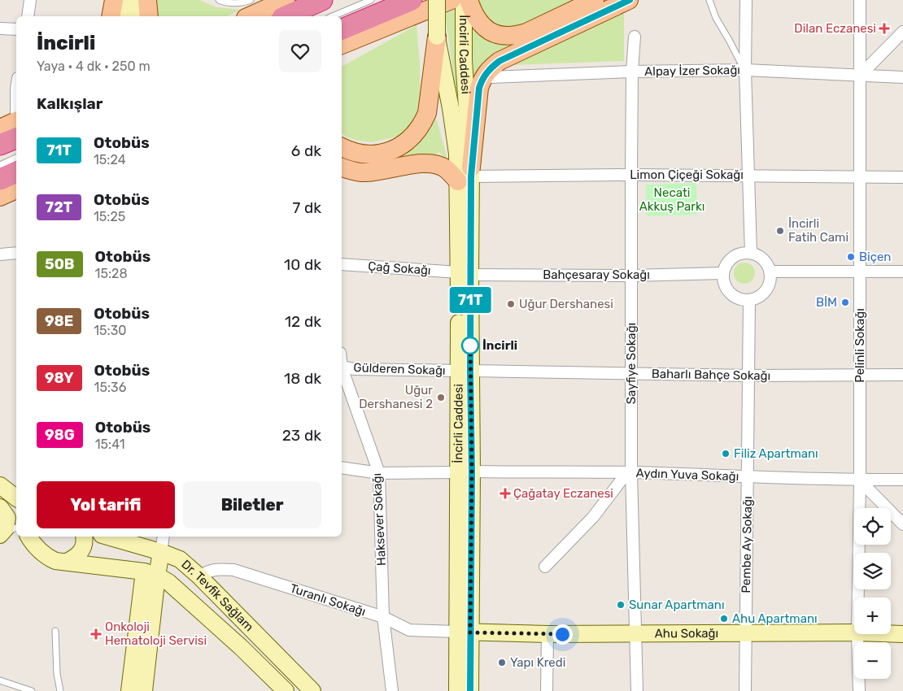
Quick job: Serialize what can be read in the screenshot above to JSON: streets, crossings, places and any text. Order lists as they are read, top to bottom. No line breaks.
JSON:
{"streets":{"main road":["İncirli Caddesi","Dr. Tevfik Sağlam","Ahu Sokağı"],"street":["Alpay İzer Sokağı","Limon Çiçeği Sokağı","Çağ Sokağı","Bahçesaray Sokağı","Pelinli Sokağı","Sayfiye Sokağı","Gülderen Sokağı","Baharlı Bahçe Sokağı","Aydın Yuva Sokağı","Haksever Sokağı","Pembe Ay Sokağı","Turanlı Sokağı"]},"crossings":[["İncirli Caddesi","Limon Çiçeği Sokağı"],["İncirli Caddesi","Çağ Sokağı"],["İncirli Caddesi","Bahçesaray Sokağı"],["İncirli Caddesi","Gülderen Sokağı"],["İncirli Caddesi","Baharlı Bahçe Sokağı"],["İncirli Caddesi","Aydın Yuva Sokağı"],["İncirli Caddesi","Turanlı Sokağı"],["İncirli Caddesi","Ahu Sokağı"],["Alpay İzer Sokağı","Pelinli Sokağı"],["Alpay İzer Sokağı","Sayfiye Sokağı"],["Limon Çiçeği Sokağı","Pelinli Sokağı"],["Limon Çiçeği Sokağı","Sayfiye Sokağı"],["Çağ Sokağı","Bahçesaray Sokağı"],["Bahçesaray Sokağı","Sayfiye Sokağı"],["Bahçesaray Sokağı","Pembe Ay Sokağı"],["Pelinli Sokağı","Baharlı Bahçe Sokağı"],["Pelinli Sokağı","Aydın Yuva Sokağı"],["Sayfiye Sokağı","Baharlı Bahçe Sokağı"],["Sayfiye Sokağı","Aydın Yuva Sokağı"],["Sayfiye Sokağı","Ahu Sokağı"],["Gülderen Sokağı","Baharlı Bahçe Sokağı"],["Baharlı Bahçe Sokağı","Pembe Ay Sokağı"],["Aydın Yuva Sokağı","Haksever Sokağı"],["Aydın Yuva Sokağı","Pembe Ay Sokağı"],["Haksever Sokağı","Turanlı Sokağı"],["Pembe Ay Sokağı","Ahu Sokağı"],["Dr. Tevfik Sağlam","Turanlı Sokağı"],["Turanlı Sokağı","Ahu Sokağı"]],"parks":["Necati Akkuş Parkı"],"places":{"health":["Dilan Eczanesi","Çağatay Eczanesi","Onkoloji Hematoloji Servisi"],"other":["İncirli Fatih Cami","Biçen","BİM","Uğur Dershanesi","İncirli","Uğur Dershanesi 2","Filiz Apartmanı","Sunar Apartmanı","Ahu Apartmanı","Yapı Kredi"]},"lines":["bus line 71T"],"page":{"on_map":"71T","heading":[["İncirli","Yaya · 4 dk · 250 m"],"Kalkışlar"],"list":[{"mark":"71T","name":"Otobüs","note":"15:24","value":"6 dk"},{"mark":"72T","name":"Otobüs","note":"15:25","value":"7 dk"},{"mark":"50B","name":"Otobüs","note":"15:28","value":"10 dk"},{"mark":"98E","name":"Otobüs","note":"15:30","value":"12 dk"},{"mark":"98Y","name":"Otobüs","note":"15:36","value":"18 dk"},{"mark":"98G","name":"Otobüs","note":"15:41","value":"23 dk"}],"buttons":["Yol tarifi","Biletler"],"map_buttons":["+","−"]}}
